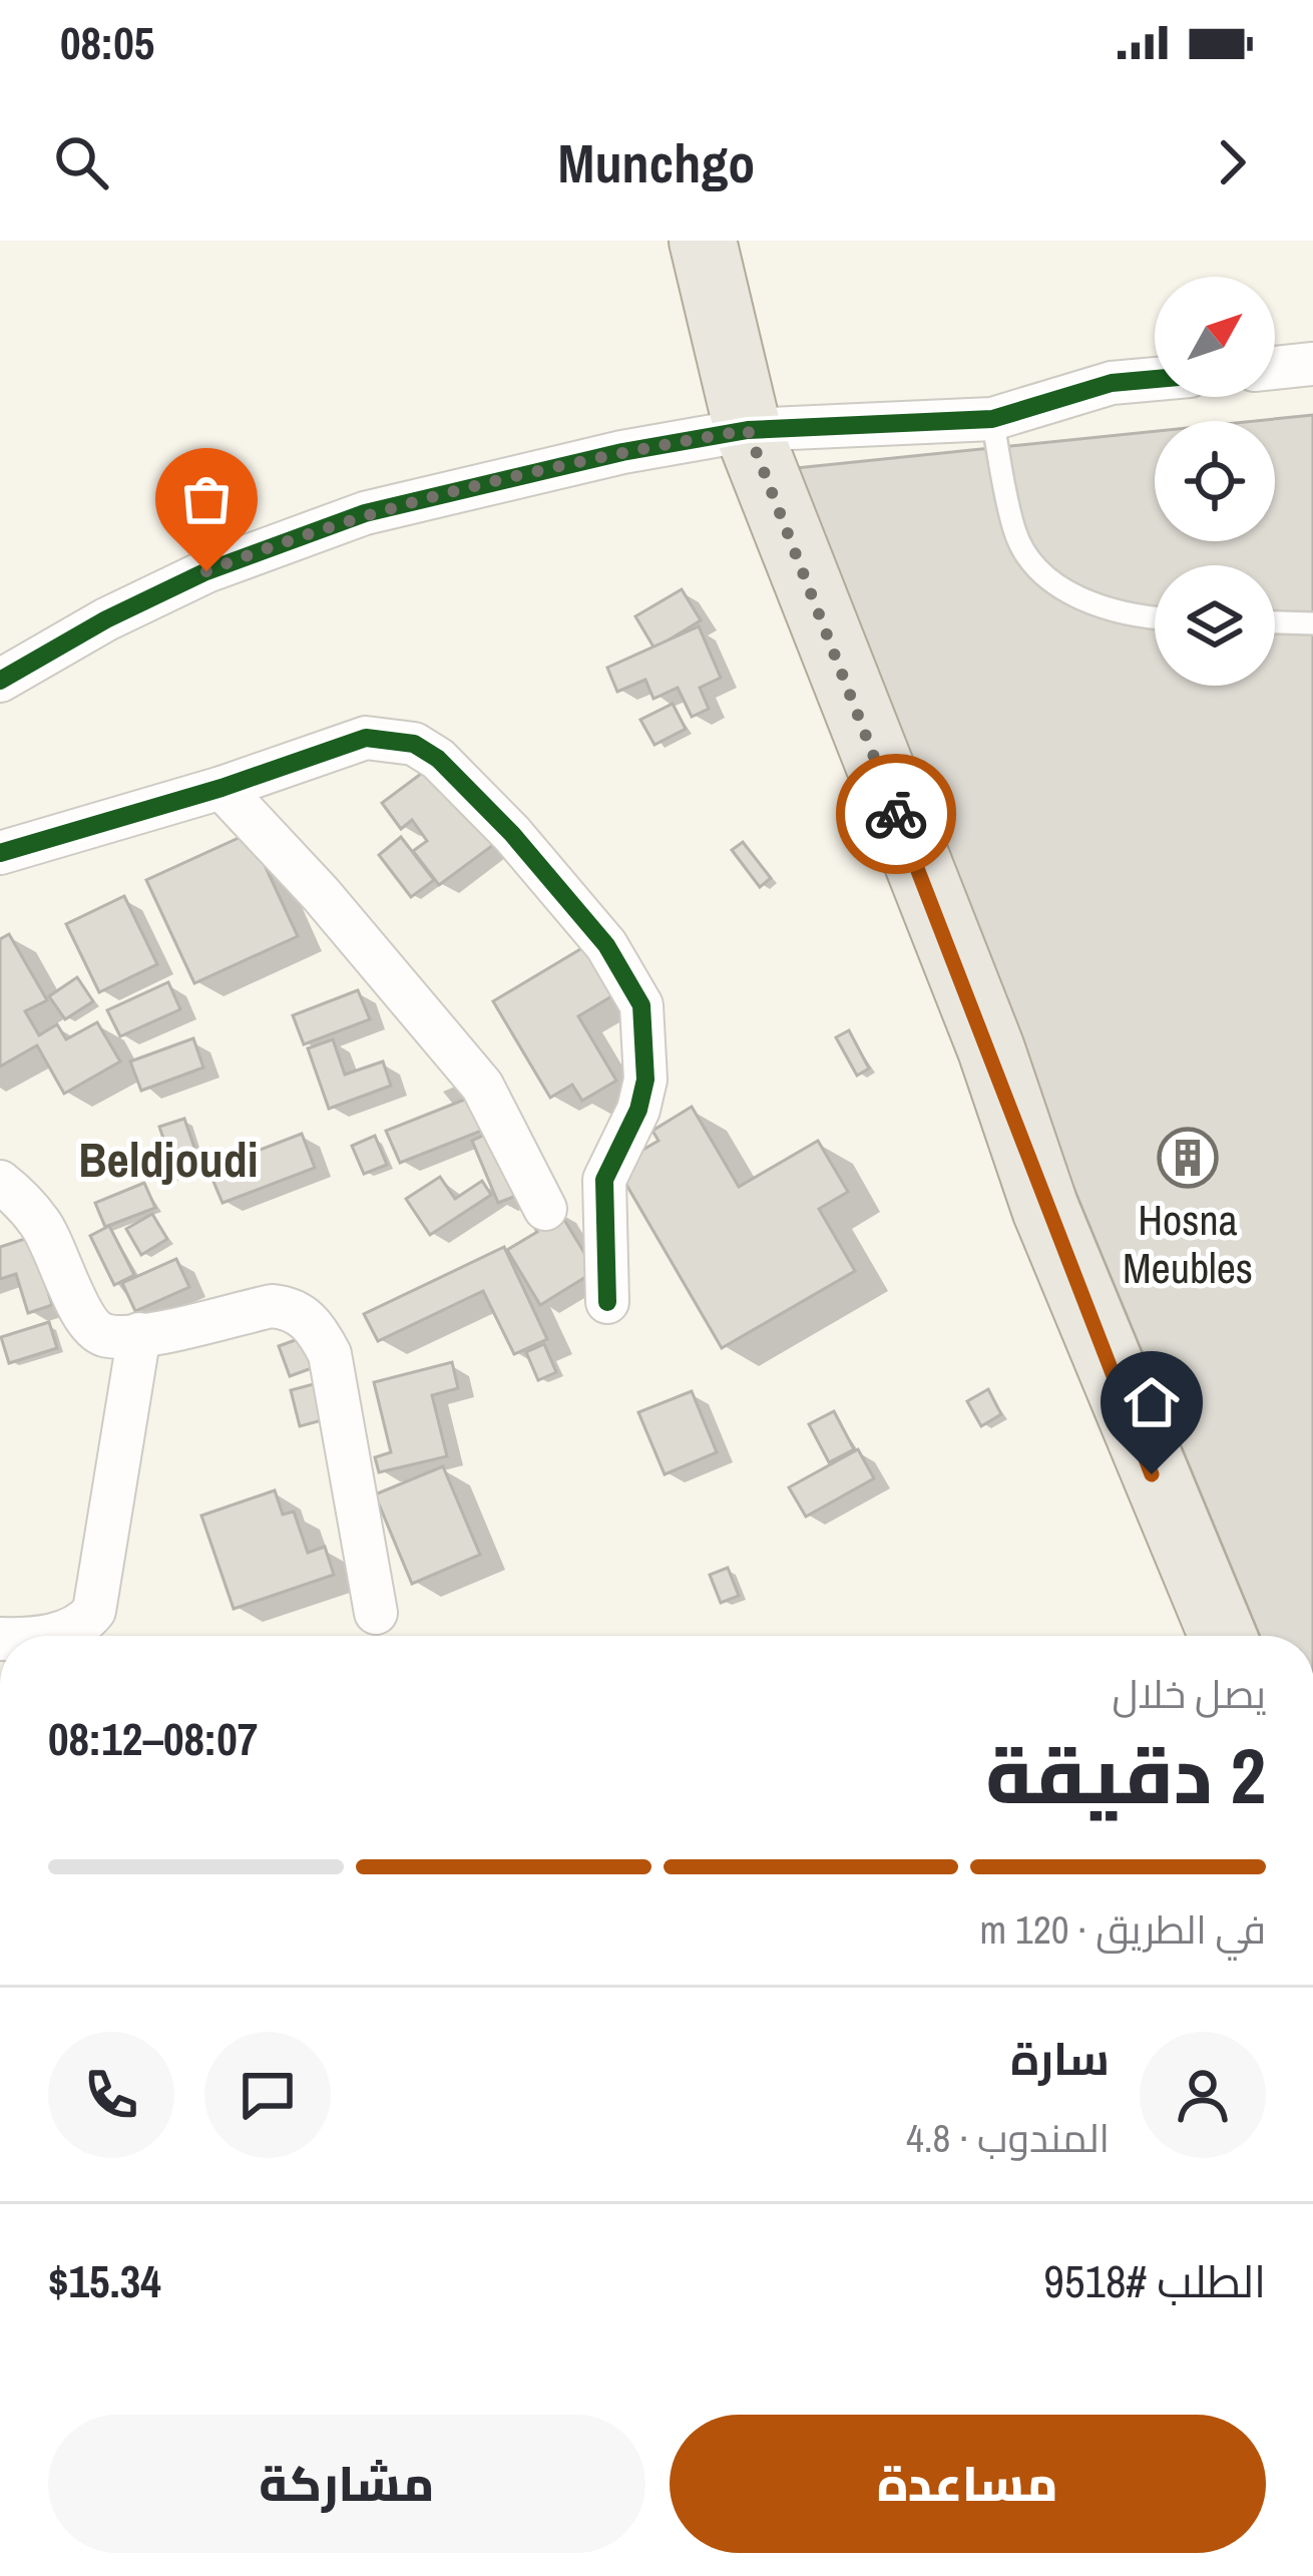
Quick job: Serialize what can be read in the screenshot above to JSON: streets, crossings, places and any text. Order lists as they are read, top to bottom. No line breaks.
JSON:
{"districts":["Beldjoudi"],"places":{"building":["Hosna Meubles"]},"north":"top right","page":{"status":"08:05","header":"Munchgo","heading":["2 دقيقة","يصل خلال","08:07–08:12"],"panel":["سارة","المندوب · 4.8","الطلب #9518","$15.34"],"bar":"في الطريق · 120 m","buttons":["مساعدة","مشاركة"]}}
